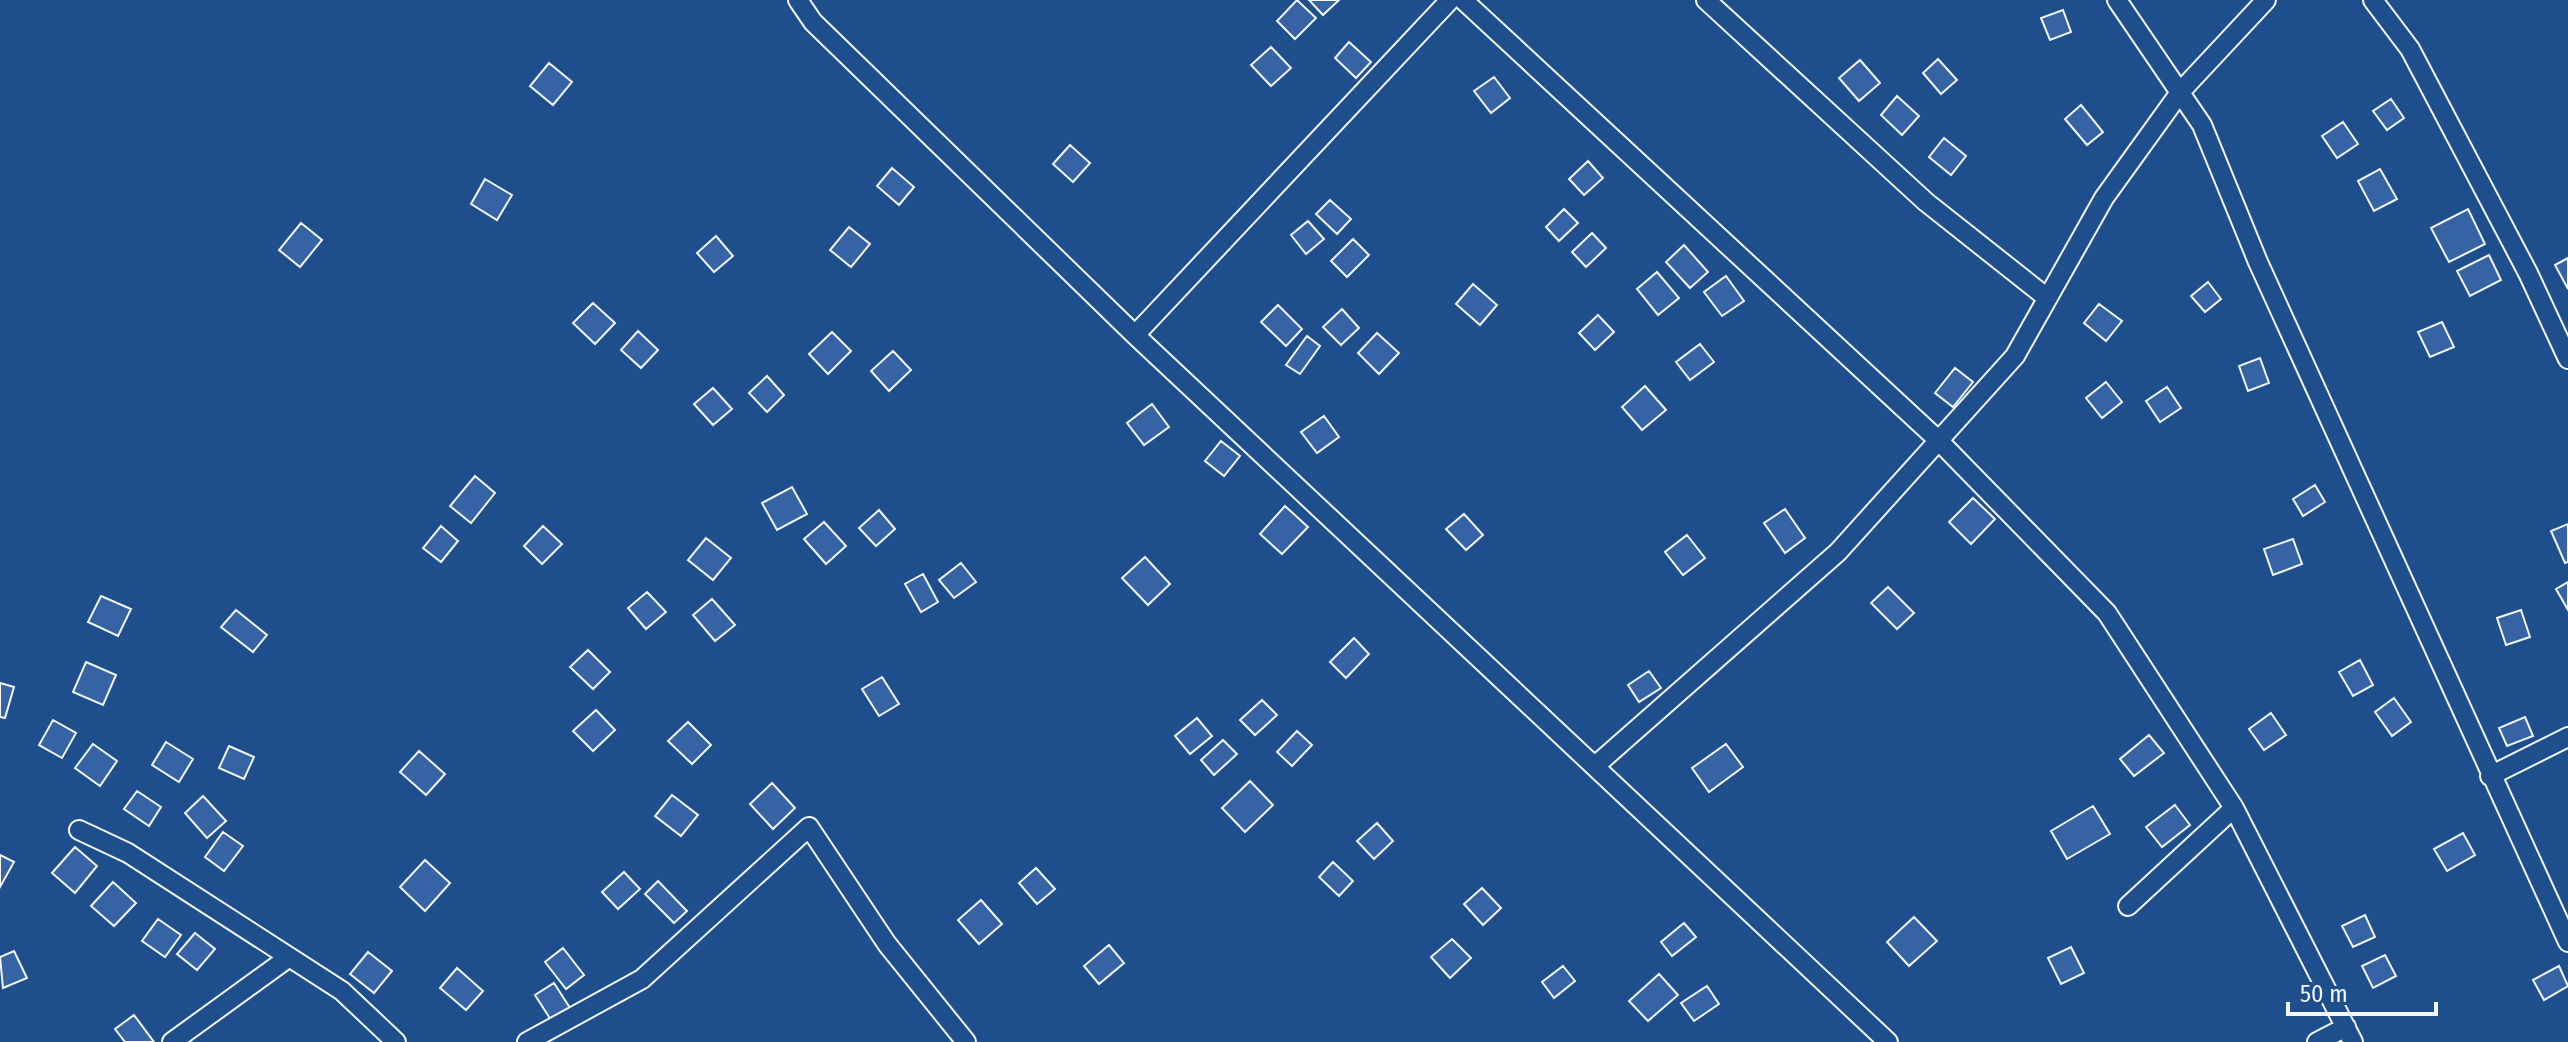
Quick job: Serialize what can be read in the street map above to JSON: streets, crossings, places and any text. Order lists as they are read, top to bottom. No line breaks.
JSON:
{"scale_bar":"50 m"}
